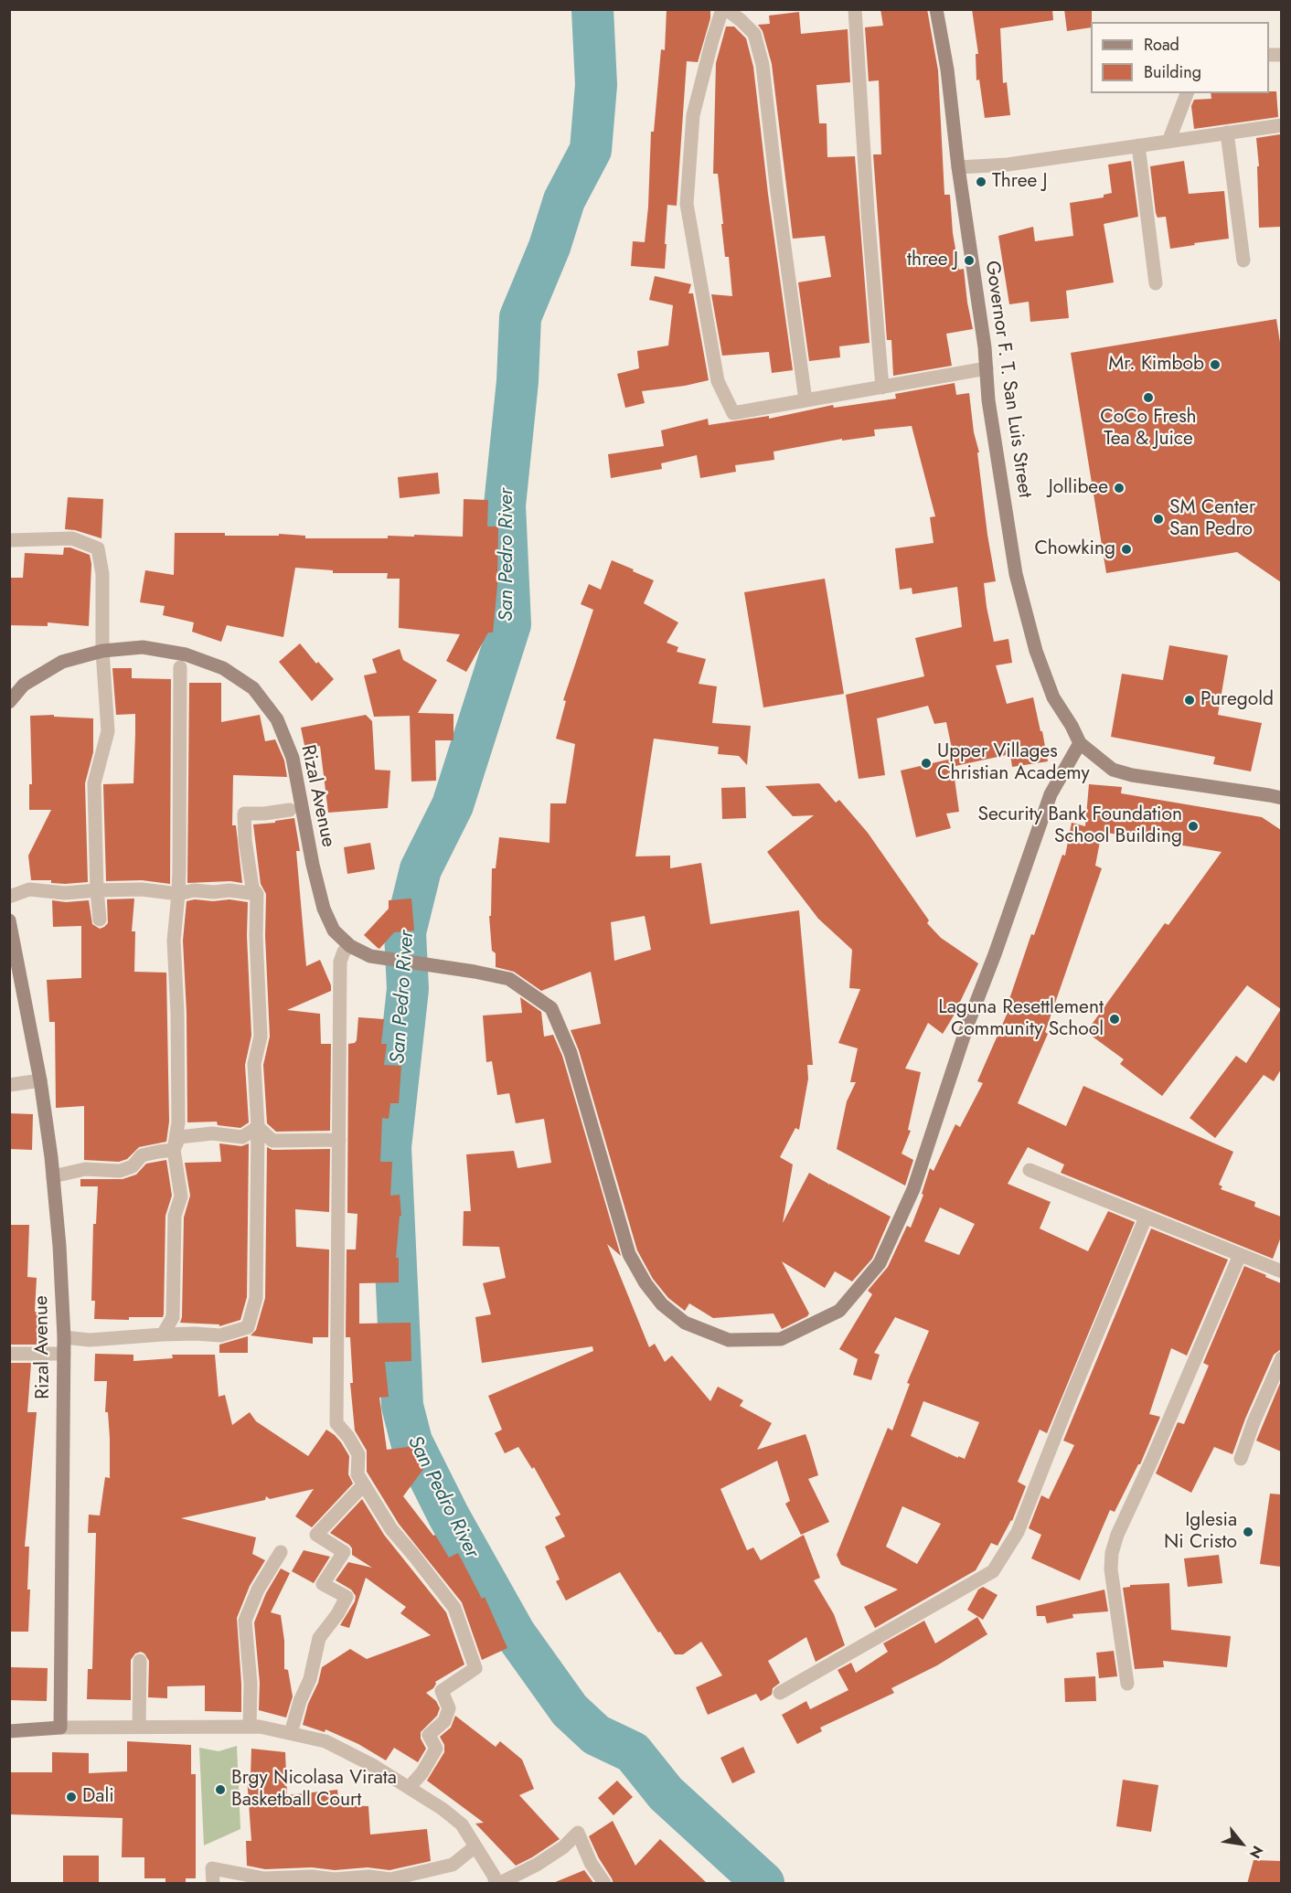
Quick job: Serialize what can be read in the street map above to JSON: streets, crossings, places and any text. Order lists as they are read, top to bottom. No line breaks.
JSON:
{"streets":{"main road":["Governor F. T. San Luis Street","Rizal Avenue"]},"crossings":[["Governor F. T. San Luis Street","Rizal Avenue"]],"water":["San Pedro River"],"places":["Three J","three J","Mr. Kimbob","CoCo Fresh Tea & Juice","Jollibee","SM Center San Pedro","Chowking","Puregold","Upper Villages Christian Academy","Security Bank Foundation School Building","Laguna Resettlement Community School","Iglesia Ni Cristo","Brgy Nicolasa Virata Basketball Court","Dali"],"legend":["Road","Building"],"north":"bottom right"}
